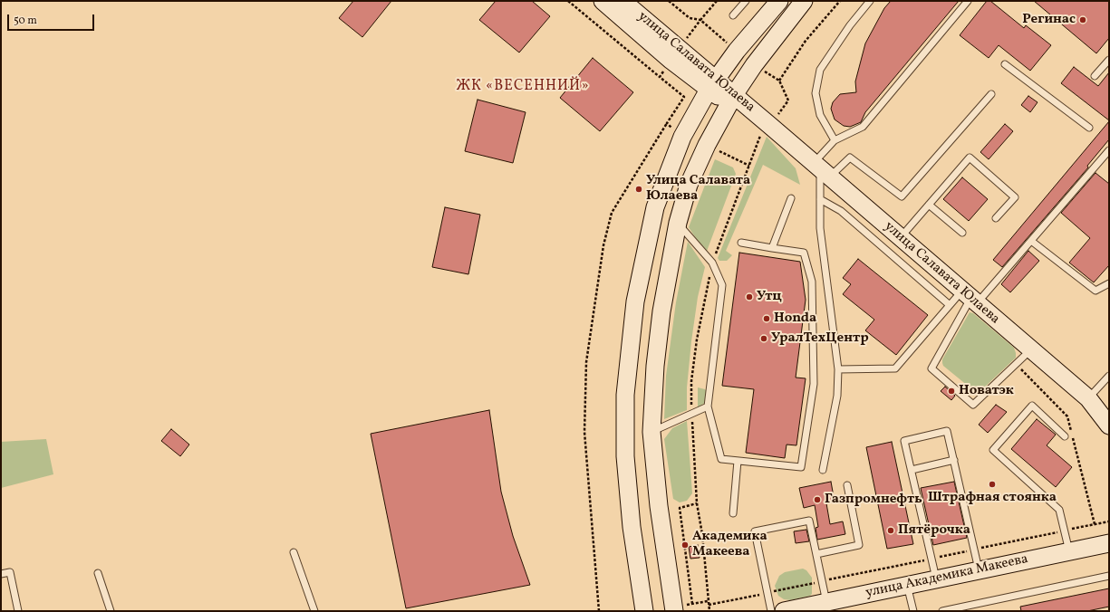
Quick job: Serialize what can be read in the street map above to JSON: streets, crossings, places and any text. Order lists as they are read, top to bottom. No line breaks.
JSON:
{"streets":{"main road":["улица Салавата Юлаева","улица Академика Макеева"]},"districts":["ЖК «ВЕСЕННИЙ»"],"places":["Регинас","Улица Салавата Юлаева","Утц","Honda","УралТехЦентр","Новатэк","Штрафная стоянка","Газпромнефть","Пятёрочка","Академика Макеева"],"scale_bar":"50 m"}
